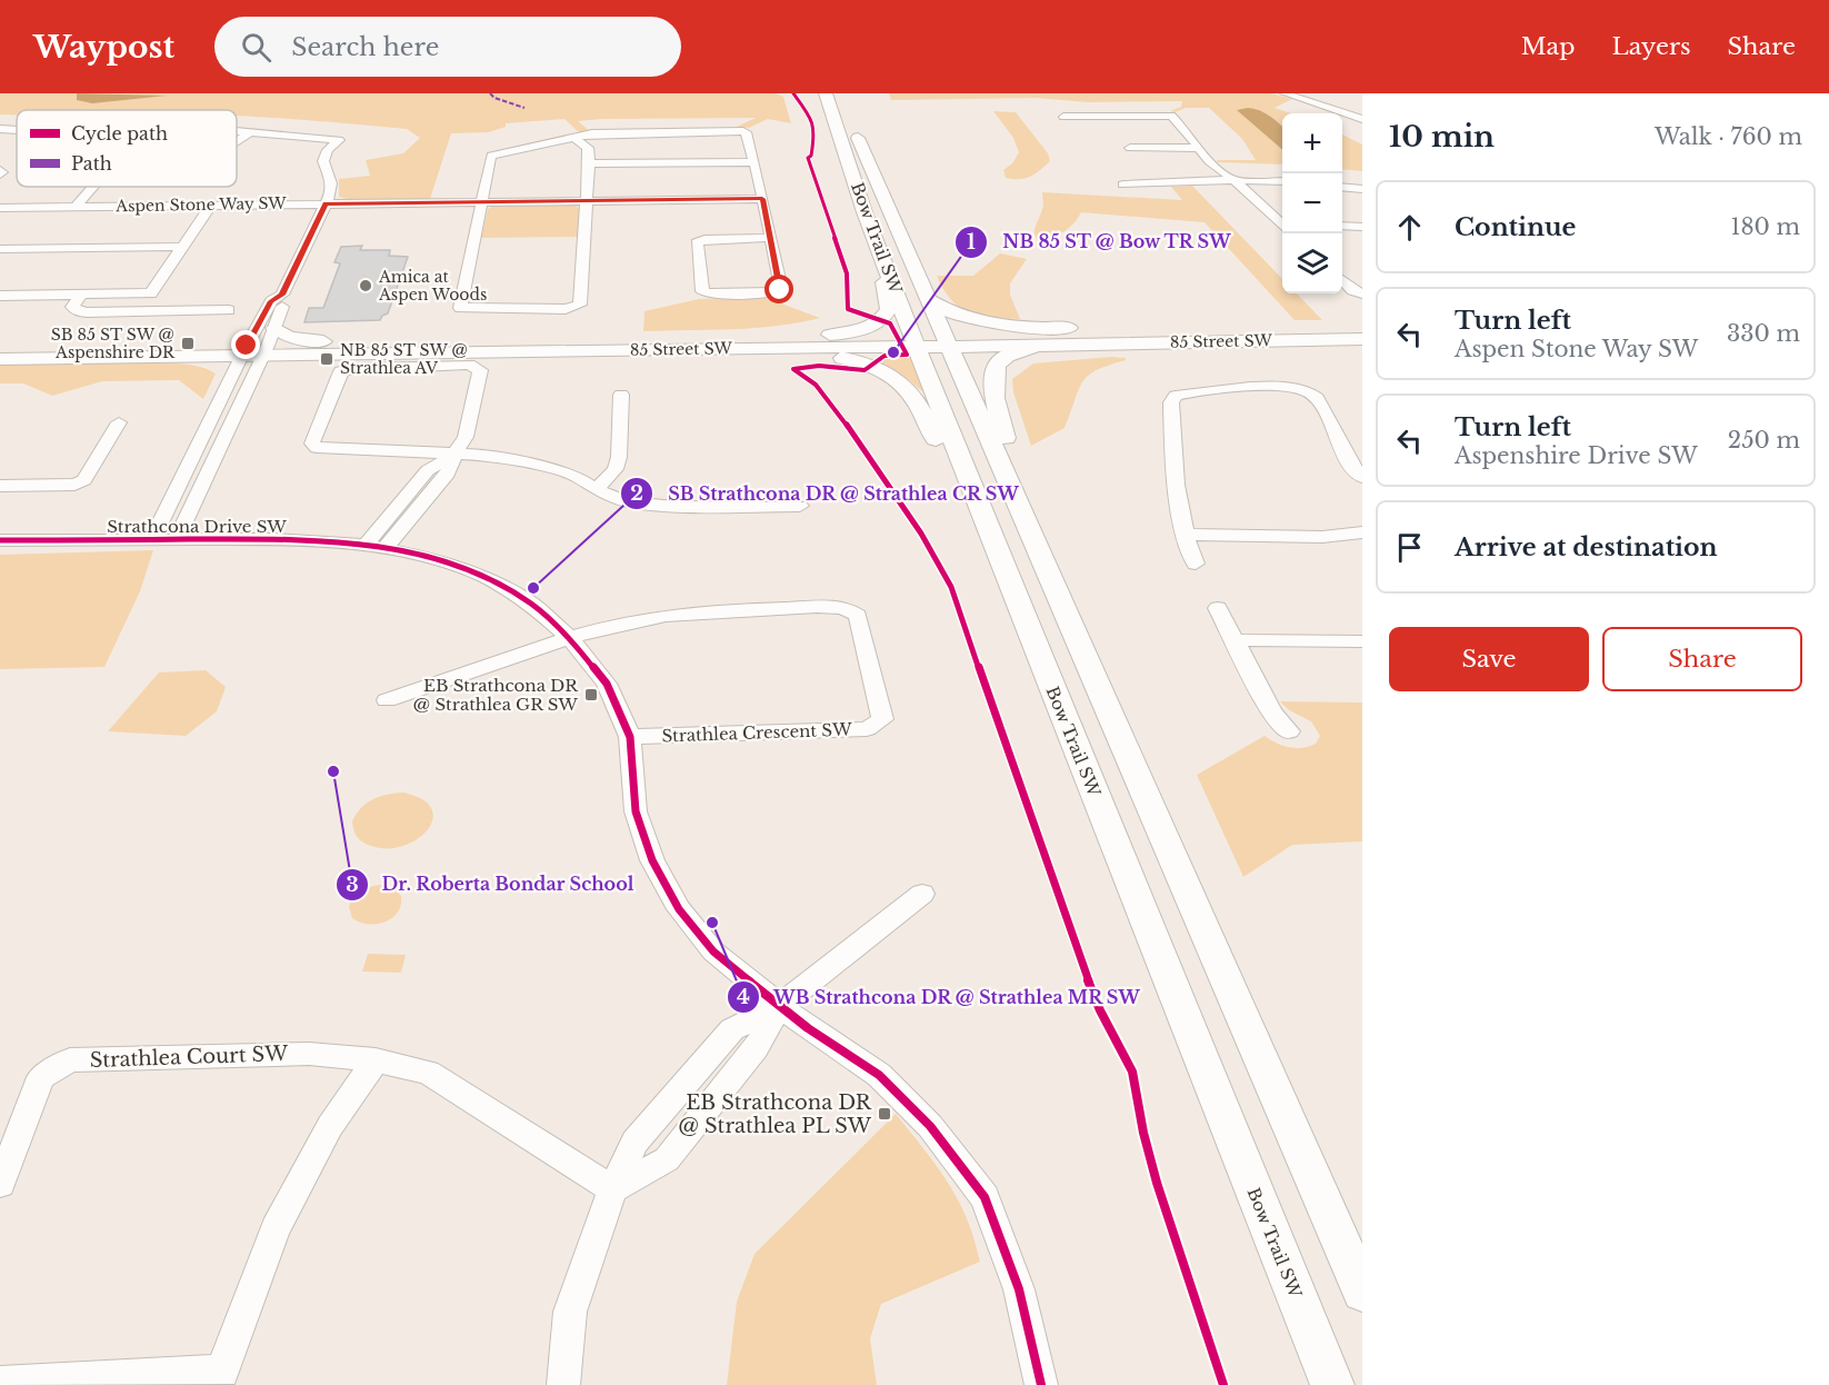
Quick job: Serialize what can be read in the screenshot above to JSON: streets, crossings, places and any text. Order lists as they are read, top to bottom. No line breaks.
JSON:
{"streets":{"main road":["Bow Trail SW","85 Street SW"],"street":["Aspen Stone Way SW","Strathcona Drive SW","Strathlea Crescent SW","Strathlea Court SW"]},"crossings":[["Bow Trail SW","85 Street SW"],["Strathcona Drive SW","Strathlea Crescent SW"]],"places":{"other":["Amica at Aspen Woods","NB 85 ST @ Bow TR SW","SB Strathcona DR @ Strathlea CR SW","Dr. Roberta Bondar School","WB Strathcona DR @ Strathlea MR SW"],"transit":["SB 85 ST SW @ Aspenshire DR","NB 85 ST SW @ Strathlea AV","EB Strathcona DR @ Strathlea GR SW","EB Strathcona DR @ Strathlea PL SW"]},"legend":["Cycle path","Path"],"page":{"header":"Waypost","search":"Search here","nav":["Map","Layers","Share"],"heading":["10 min","Walk · 760 m"],"map_buttons":["+","−"],"list":[["Continue","180 m"],["Turn left","Aspen Stone Way SW","330 m"],["Turn left","Aspenshire Drive SW","250 m"],"Arrive at destination"],"buttons":["Save","Share"]}}
